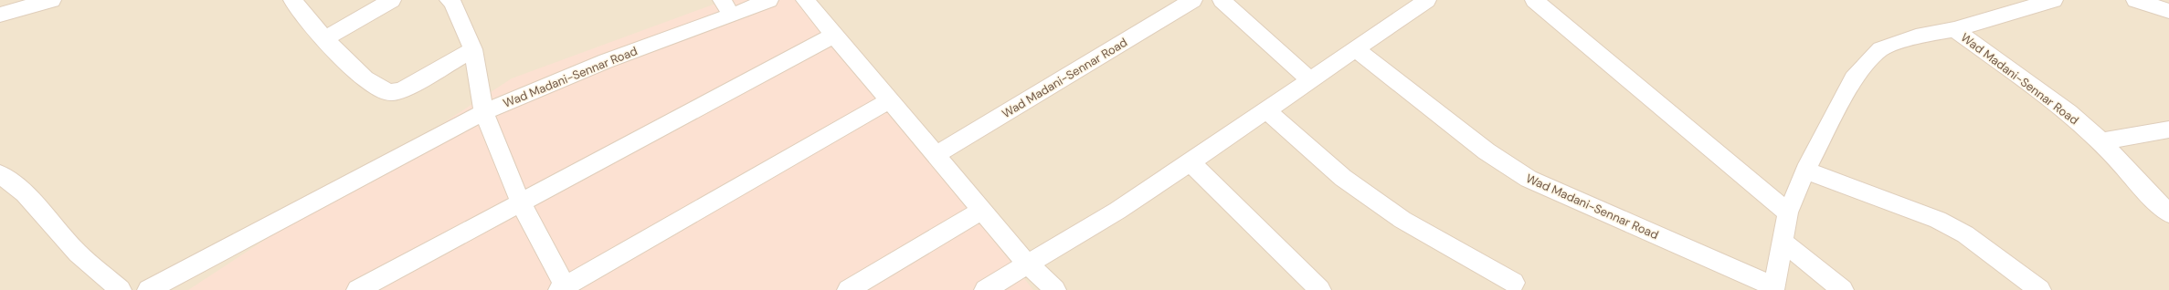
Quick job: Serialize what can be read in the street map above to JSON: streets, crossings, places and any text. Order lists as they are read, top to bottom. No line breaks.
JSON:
{"streets":{"street":["Wad Madani-Sennar Road"]}}
